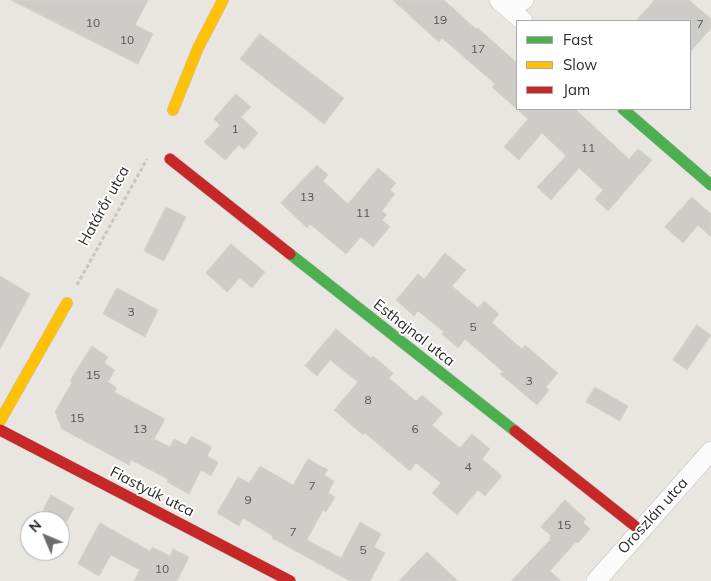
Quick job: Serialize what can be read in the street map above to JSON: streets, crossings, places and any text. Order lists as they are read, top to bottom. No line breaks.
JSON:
{"streets":{"street":["Esthajnal utca","Fiastyúk utca","Oroszlán utca"],"path":["Határőr utca"]},"crossings":[["Esthajnal utca","Oroszlán utca"]],"house_numbers":["19","10","7","10","17","1","11","13","11","3","5","15","3","8","15","13","6","4","7","9","15","7","5","10"],"legend":["Fast","Slow","Jam"],"north":"top left"}
